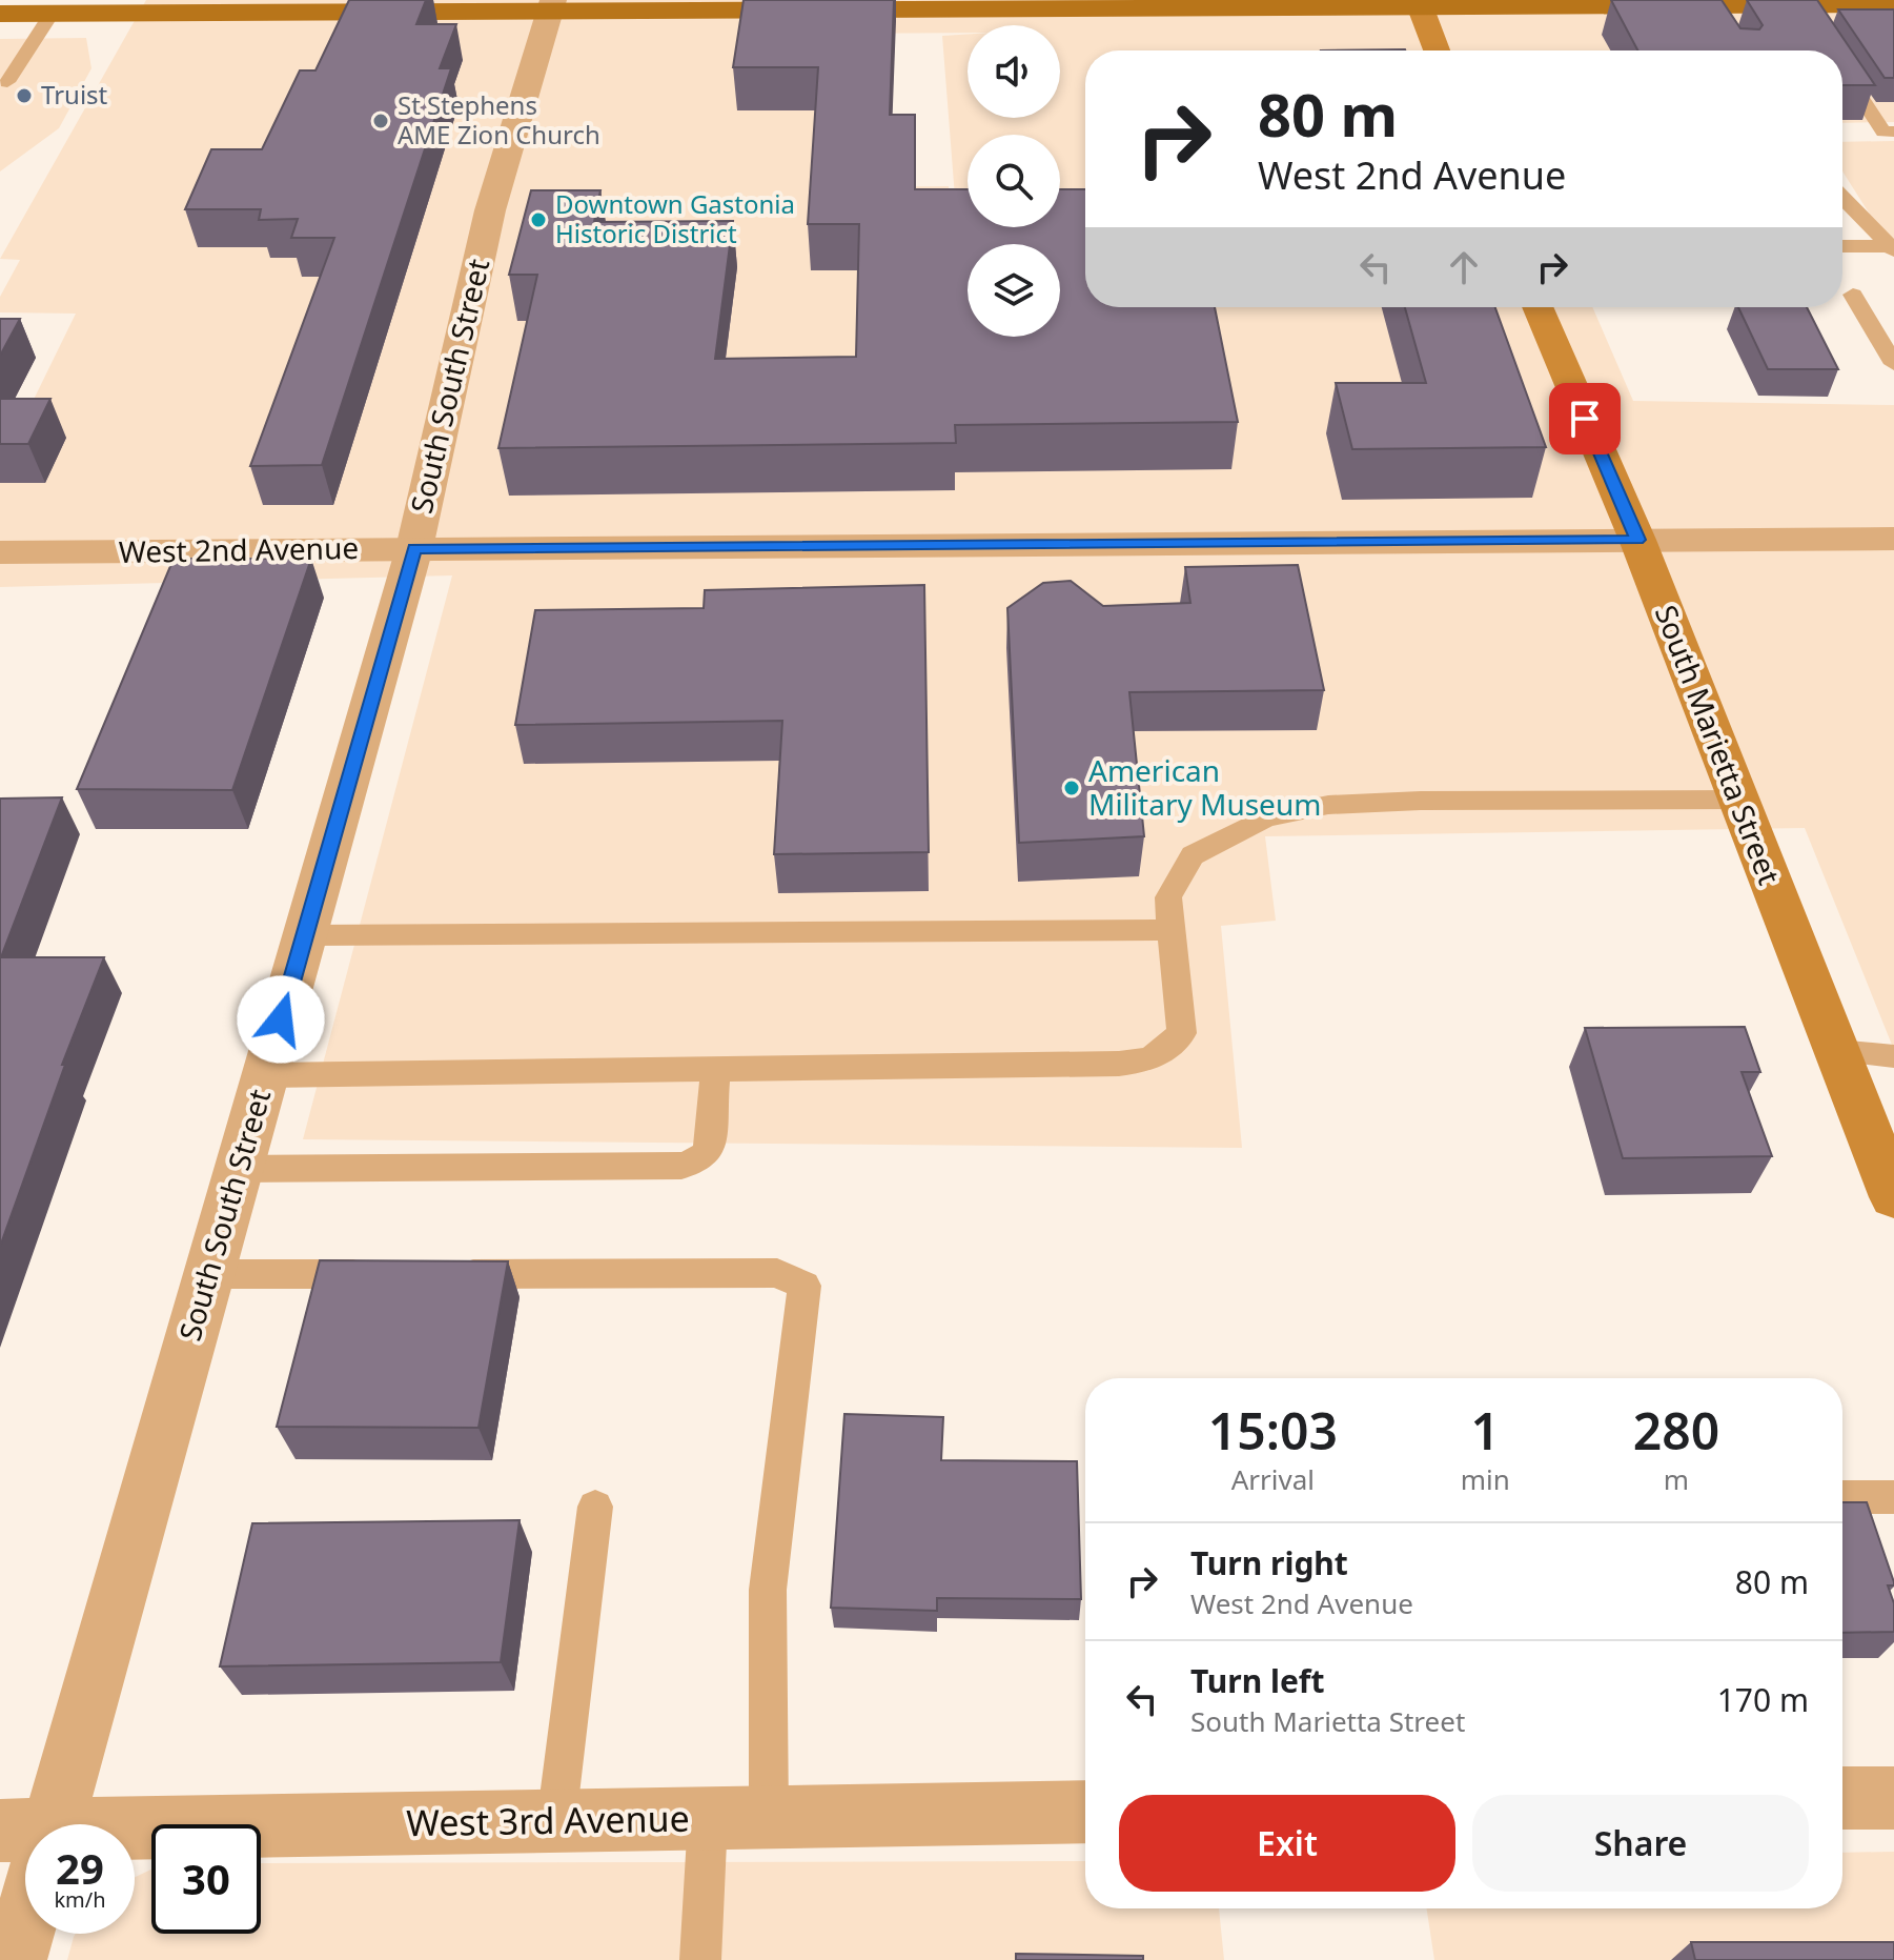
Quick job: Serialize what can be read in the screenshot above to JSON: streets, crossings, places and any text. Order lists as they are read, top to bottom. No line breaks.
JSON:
{"streets":{"main road":["South Marietta Street"],"street":["South South Street","West 2nd Avenue","West 3rd Avenue"]},"crossings":[["South South Street","West 2nd Avenue"],["West 2nd Avenue","South Marietta Street"]],"places":["Truist","St Stephens AME Zion Church","Downtown Gastonia Historic District","American Military Museum"],"page":{"turn":["80 m","West 2nd Avenue"],"eta":["15:03","Arrival","1","min","280","m"],"list":[{"name":"Turn right","note":"West 2nd Avenue","value":"80 m"},{"name":"Turn left","note":"South Marietta Street","value":"170 m"}],"buttons":["Exit","Share"],"speed":"29 km/h","limit":"30"}}
